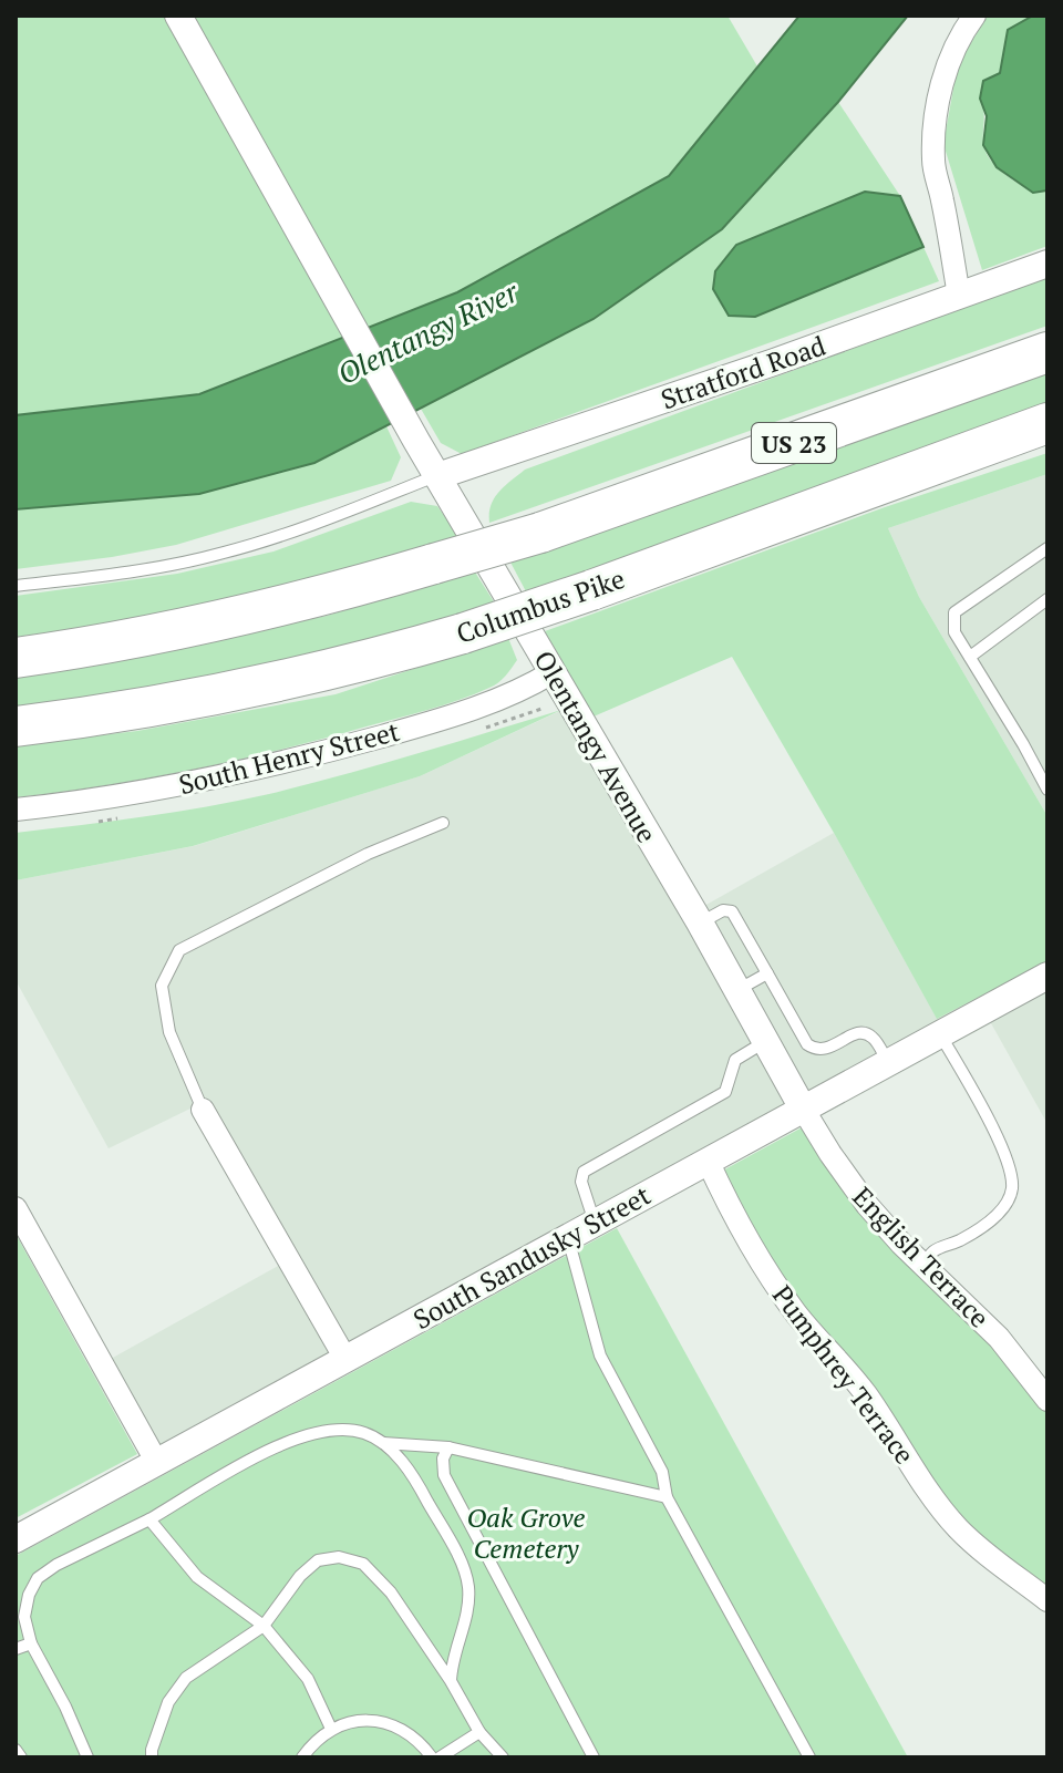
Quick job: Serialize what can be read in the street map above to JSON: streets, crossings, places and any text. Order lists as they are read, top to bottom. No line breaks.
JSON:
{"streets":{"highway":["US 23","Columbus Pike"],"street":["Stratford Road","Olentangy Avenue","South Henry Street","South Sandusky Street","English Terrace","Pumphrey Terrace"]},"crossings":[["Stratford Road","Olentangy Avenue"],["Olentangy Avenue","South Henry Street"],["Olentangy Avenue","South Sandusky Street"],["Olentangy Avenue","English Terrace"],["South Sandusky Street","English Terrace"],["South Sandusky Street","Pumphrey Terrace"]],"water":["Olentangy River"],"parks":["Oak Grove Cemetery"]}
